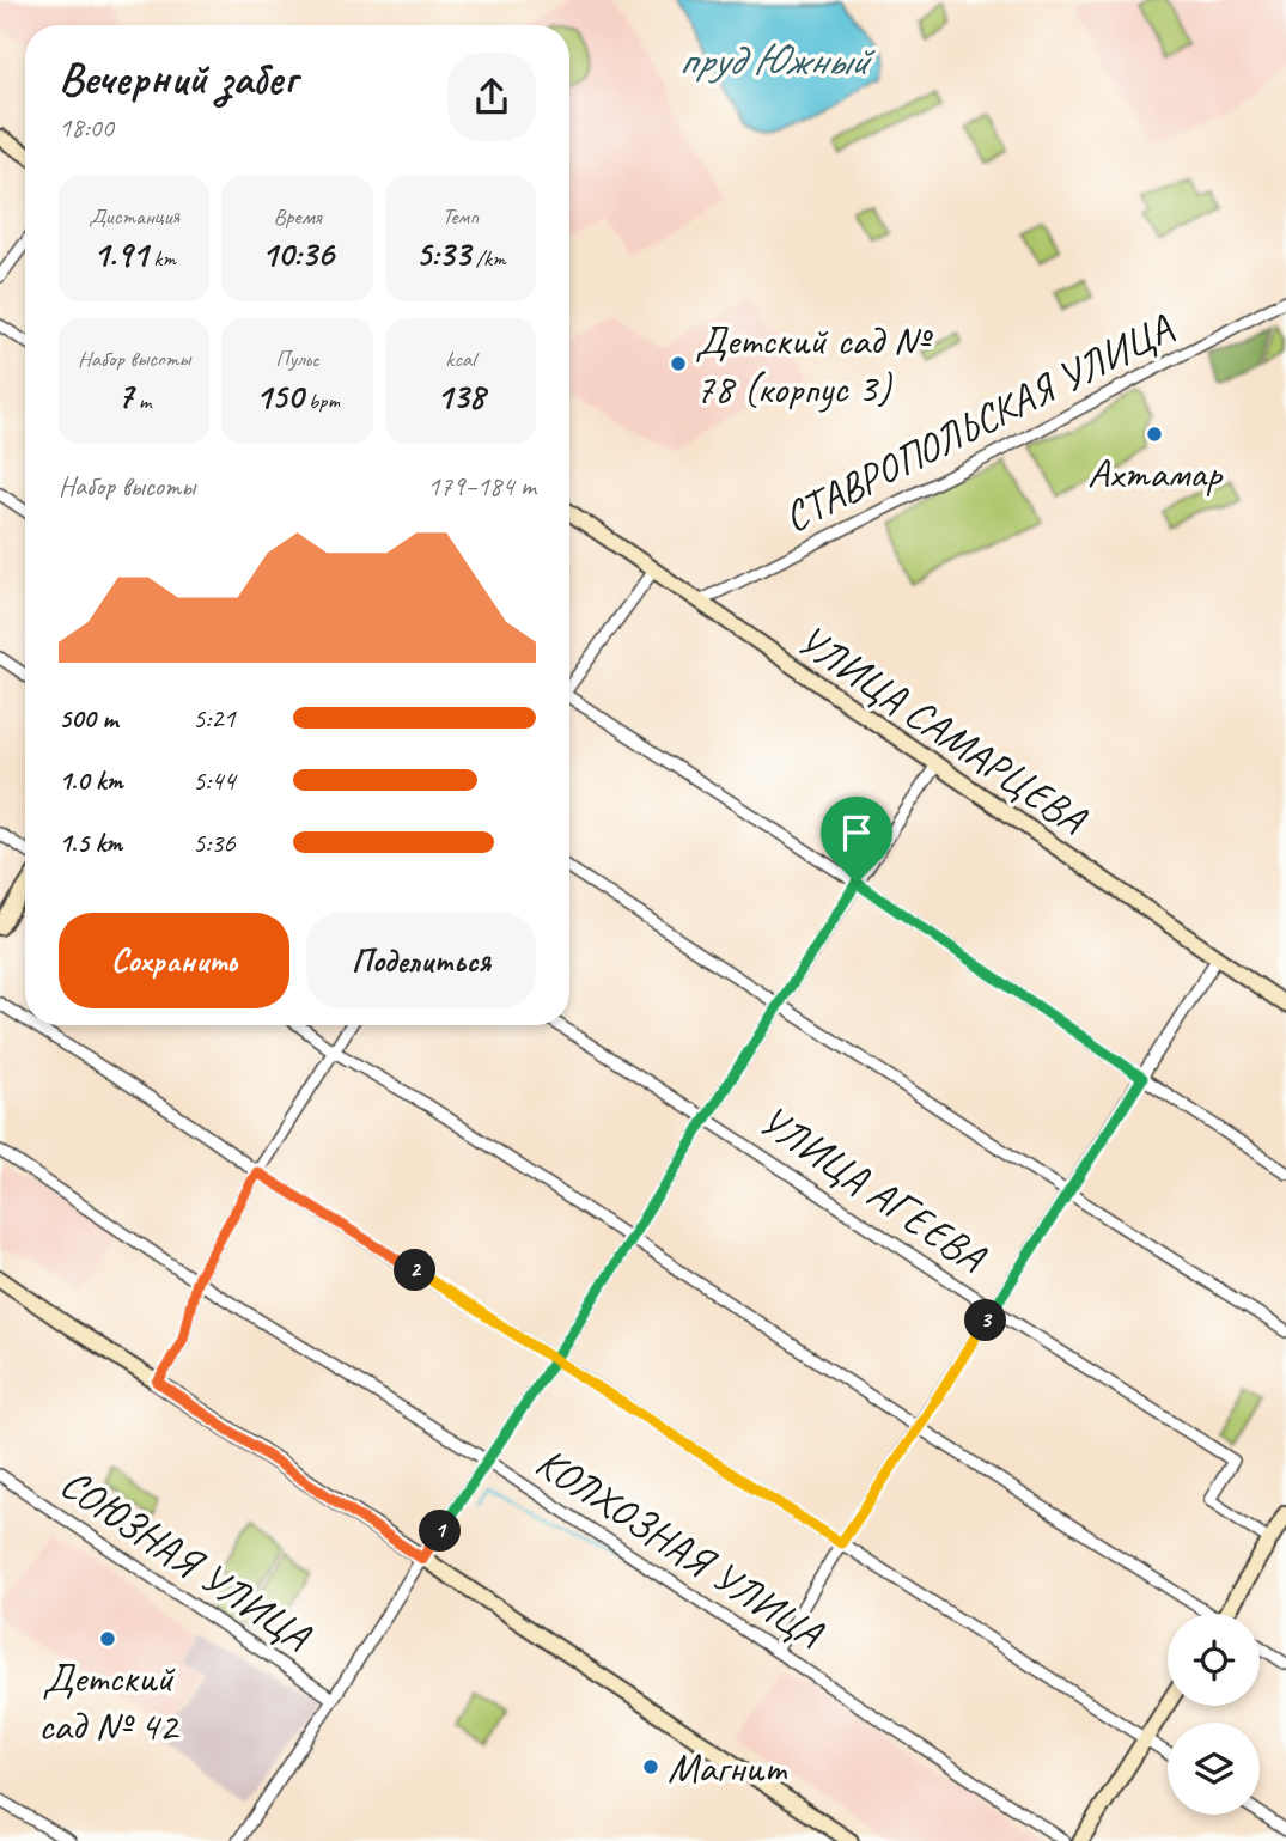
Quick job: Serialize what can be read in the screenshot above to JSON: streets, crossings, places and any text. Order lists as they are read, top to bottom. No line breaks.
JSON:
{"streets":{"street":["СТАВРОПОЛЬСКАЯ УЛИЦА","УЛИЦА САМАРЦЕВА","УЛИЦА АГЕЕВА","КОЛХОЗНАЯ УЛИЦА","СОЮЗНАЯ УЛИЦА"]},"crossings":[["СТАВРОПОЛЬСКАЯ УЛИЦА","УЛИЦА САМАРЦЕВА"]],"water":["пруд Южный"],"places":["Детский сад № 78 (корпус 3)","Ахтамар","Детский сад № 42","Магнит"],"page":{"heading":["Вечерний забег","18:00"],"stats":[["Дистанция","1.91 km"],["Время","10:36"],["Темп","5:33 /km"],["Набор высоты","7 m"],["Пульс","150 bpm"],["kcal","138"]],"chart":["Набор высоты","179–184 m"],"list":[{"name":"500 m","note":"5:21"},{"name":"1.0 km","note":"5:44"},{"name":"1.5 km","note":"5:36"}],"buttons":["Сохранить","Поделиться"],"pins":["2","3","1"]}}
